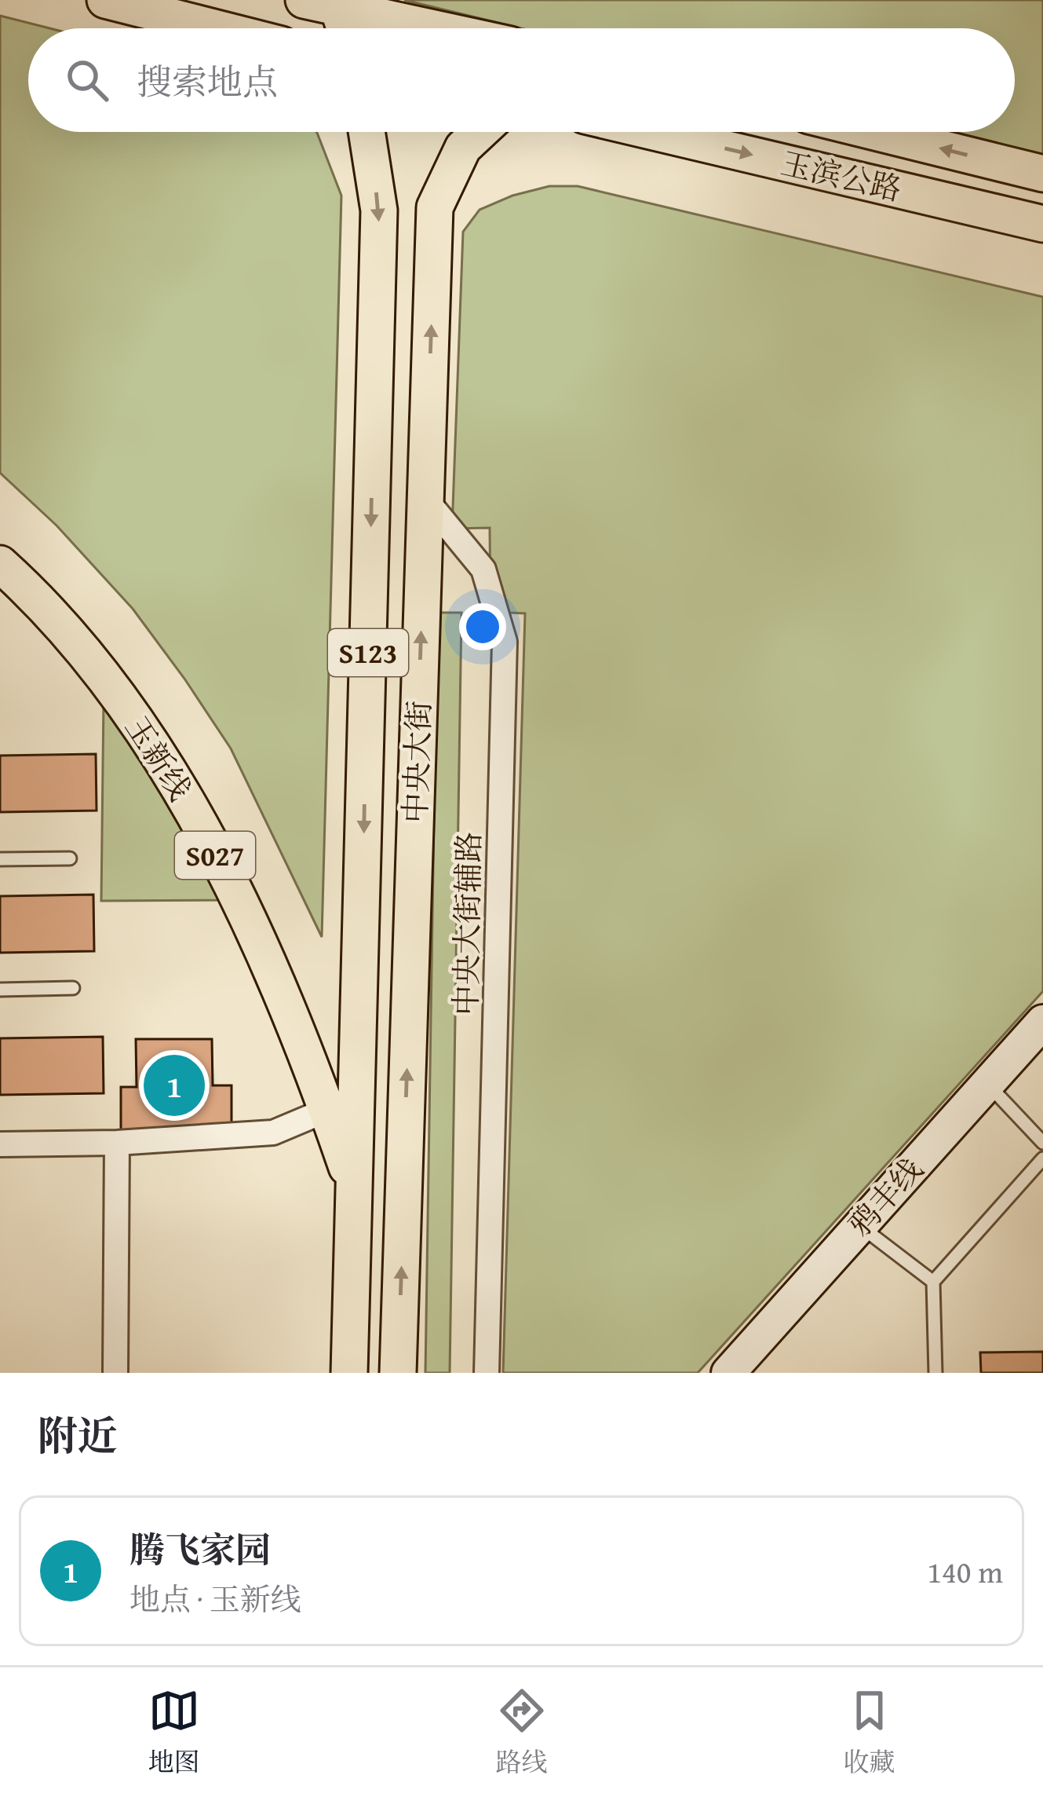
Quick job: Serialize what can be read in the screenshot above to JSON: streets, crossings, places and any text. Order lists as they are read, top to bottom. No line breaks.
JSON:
{"streets":{"main road":["玉滨公路","S123","玉新线","中央大街","S027","鸦丰线"],"street":["中央大街辅路"]},"crossings":[["玉新线","中央大街"],["中央大街","中央大街辅路"]],"page":{"search":"搜索地点","pins":"1","heading":"附近","list":[{"mark":"1","name":"腾飞家园","note":"地点 · 玉新线","value":"140 m"}],"nav":["地图","路线","收藏"]}}
